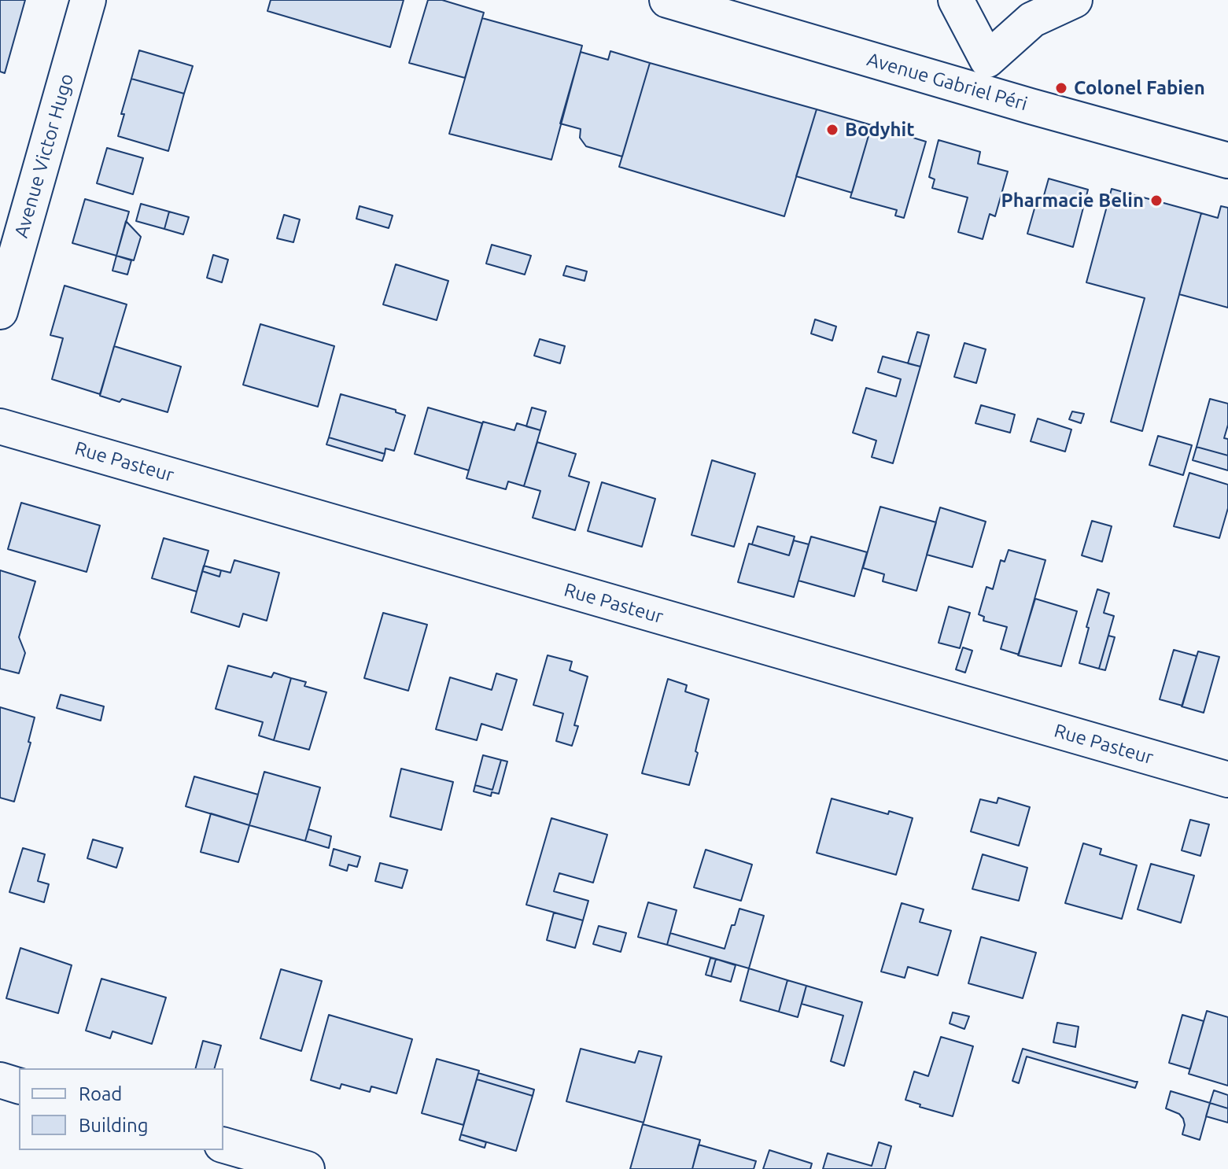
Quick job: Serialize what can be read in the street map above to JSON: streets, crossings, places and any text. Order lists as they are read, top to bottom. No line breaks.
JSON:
{"streets":{"street":["Avenue Gabriel Péri","Avenue Victor Hugo","Rue Pasteur"]},"places":["Colonel Fabien","Bodyhit","Pharmacie Belin"],"legend":["Road","Building"]}
